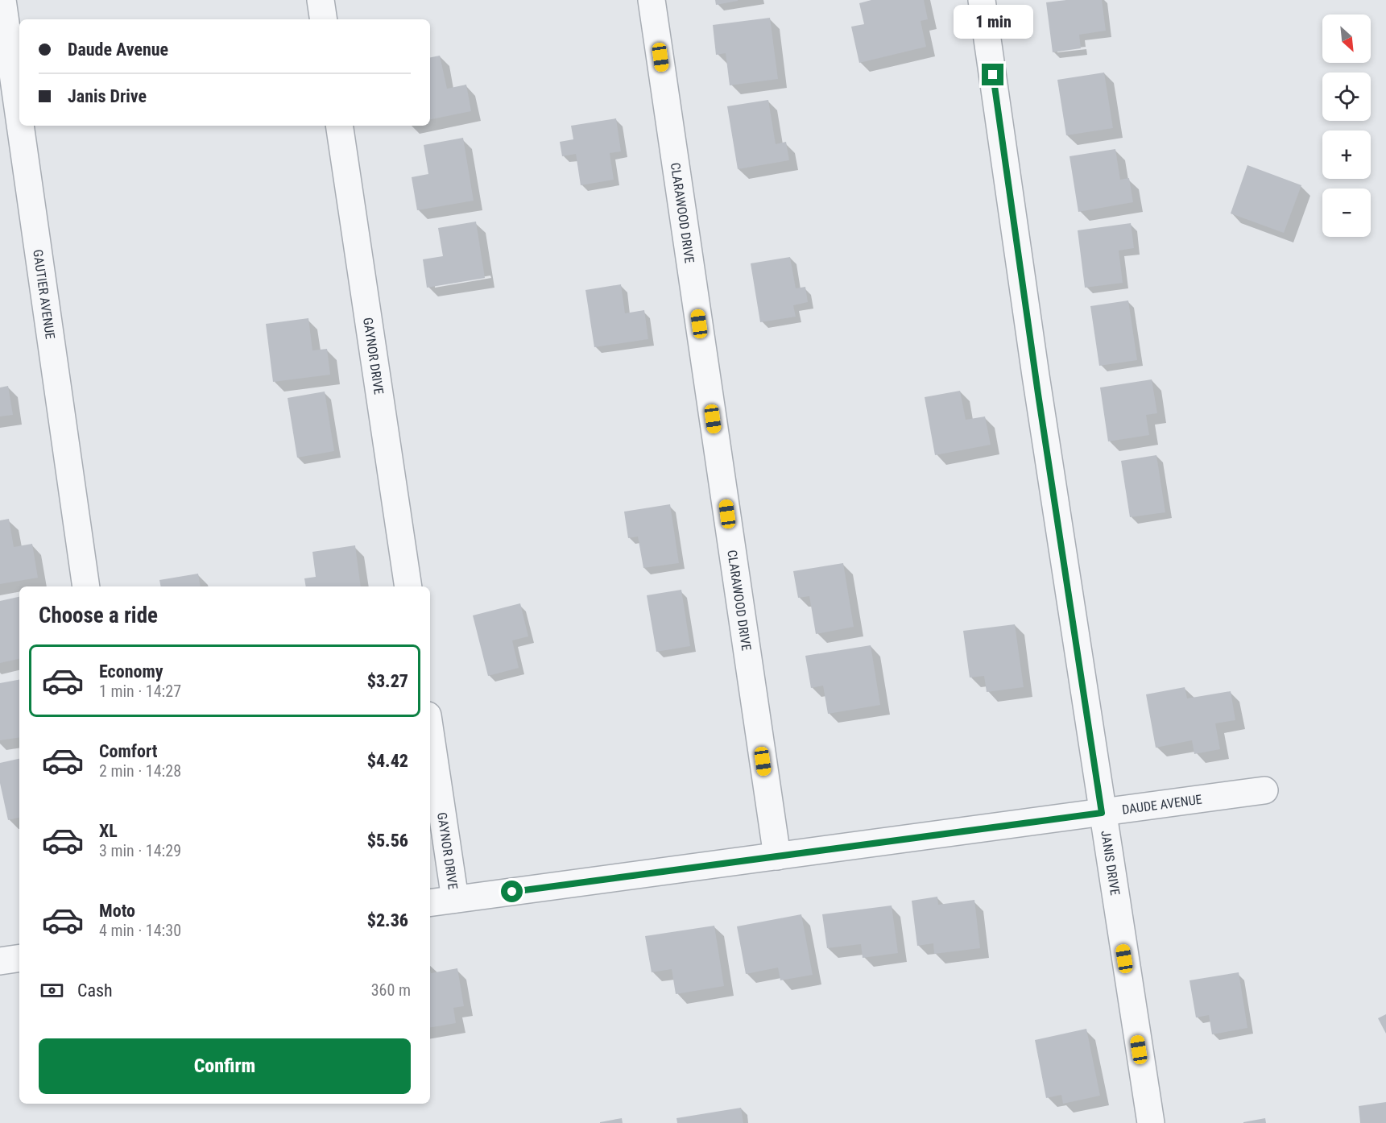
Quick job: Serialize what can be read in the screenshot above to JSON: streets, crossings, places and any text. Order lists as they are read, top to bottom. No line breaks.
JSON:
{"streets":{"street":["CLARAWOOD DRIVE","GAUTIER AVENUE","GAYNOR DRIVE","DAUDE AVENUE","JANIS DRIVE"]},"crossings":[["CLARAWOOD DRIVE","DAUDE AVENUE"],["GAYNOR DRIVE","DAUDE AVENUE"],["DAUDE AVENUE","JANIS DRIVE"]],"north":"bottom right","page":{"bubble":"1 min","map_buttons":["+","−"],"banner":["Daude Avenue","Janis Drive"],"heading":"Choose a ride","list":[{"name":"Economy","note":"1 min · 14:27","value":"$3.27"},{"name":"Comfort","note":"2 min · 14:28","value":"$4.42"},{"name":"XL","note":"3 min · 14:29","value":"$5.56"},{"name":"Moto","note":"4 min · 14:30","value":"$2.36"}],"pay":["Cash","360 m"],"buttons":"Confirm"}}
